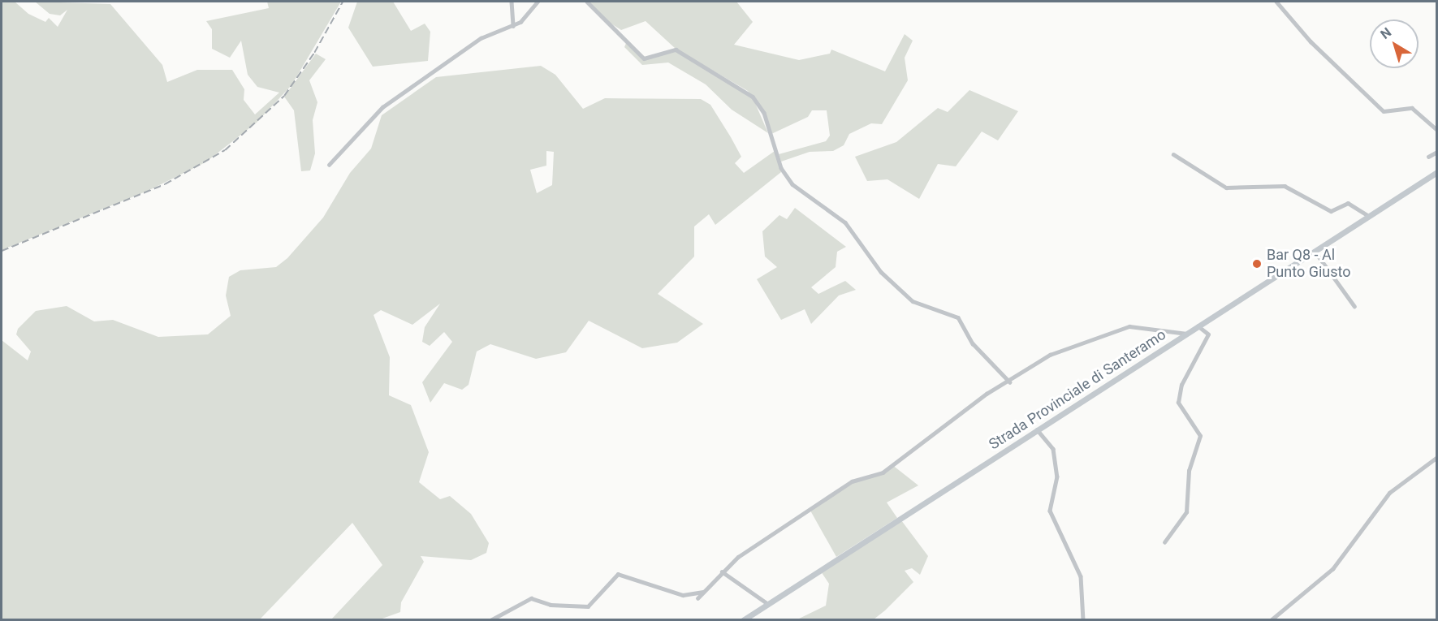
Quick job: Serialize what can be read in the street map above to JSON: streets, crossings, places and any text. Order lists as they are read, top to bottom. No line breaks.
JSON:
{"streets":{"main road":["Strada Provinciale di Santeramo"]},"places":["Bar Q8 - Al Punto Giusto"],"north":"top left"}
